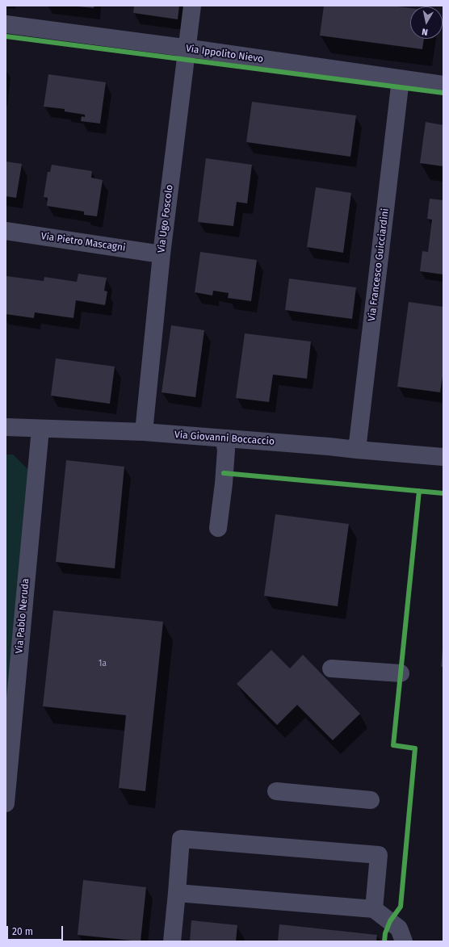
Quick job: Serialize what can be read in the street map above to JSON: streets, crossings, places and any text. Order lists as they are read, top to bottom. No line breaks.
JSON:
{"streets":{"street":["Via Ippolito Nievo","Via Ugo Foscolo","Via Pietro Mascagni","Via Francesco Guicciardini","Via Giovanni Boccaccio","Via Pablo Neruda"]},"crossings":[["Via Ippolito Nievo","Via Ugo Foscolo"],["Via Ippolito Nievo","Via Francesco Guicciardini"],["Via Ugo Foscolo","Via Pietro Mascagni"],["Via Ugo Foscolo","Via Giovanni Boccaccio"],["Via Francesco Guicciardini","Via Giovanni Boccaccio"],["Via Giovanni Boccaccio","Via Pablo Neruda"]],"house_numbers":["1a"],"scale_bar":"20 m","north":"bottom"}
